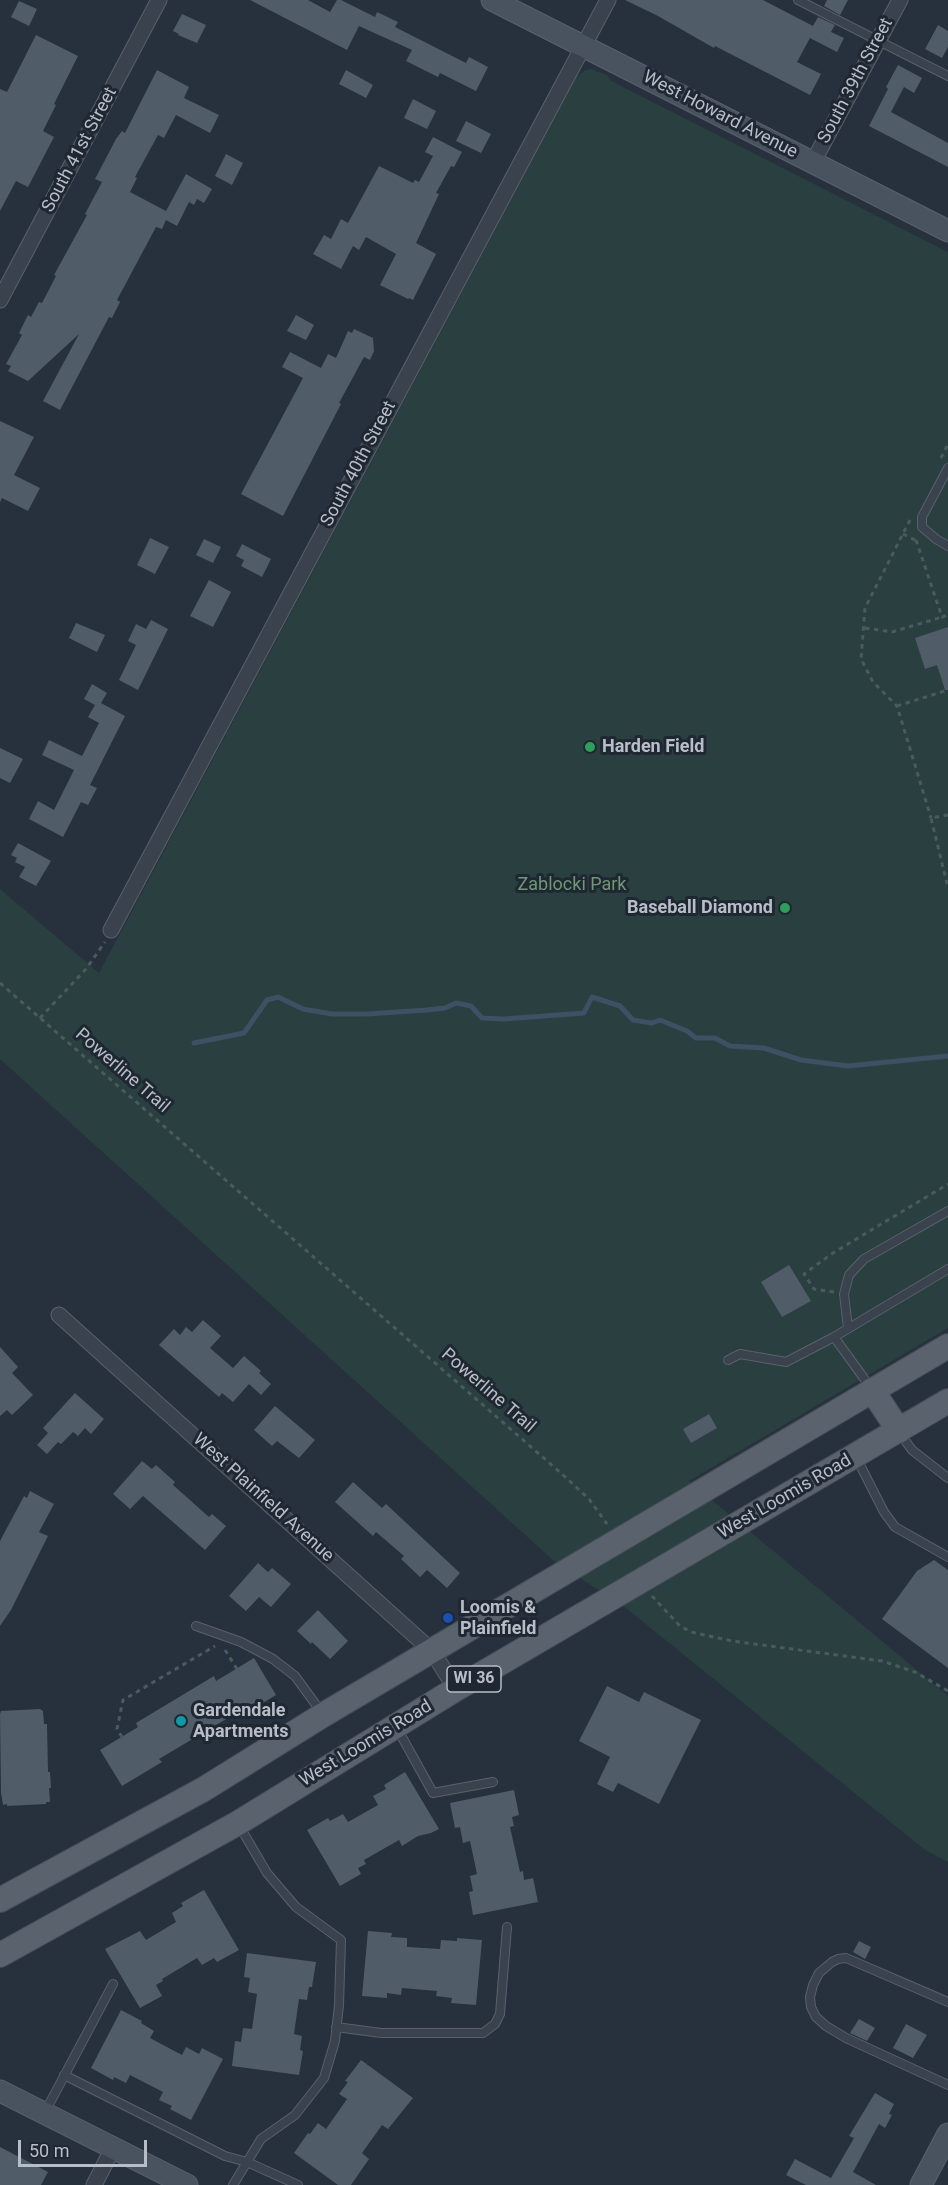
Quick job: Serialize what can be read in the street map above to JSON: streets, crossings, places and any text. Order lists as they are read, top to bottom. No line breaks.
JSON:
{"streets":{"main road":["West Loomis Road","WI 36"],"street":["South 39th Street","West Howard Avenue","South 41st Street","South 40th Street","West Plainfield Avenue"],"path":["Powerline Trail"]},"crossings":[["South 39th Street","West Howard Avenue"],["West Howard Avenue","South 40th Street"],["Powerline Trail","WI 36"],["West Loomis Road","West Plainfield Avenue"],["West Plainfield Avenue","WI 36"]],"parks":["Zablocki Park"],"places":["Harden Field","Baseball Diamond","Loomis & Plainfield","Gardendale Apartments"],"scale_bar":"50 m"}
